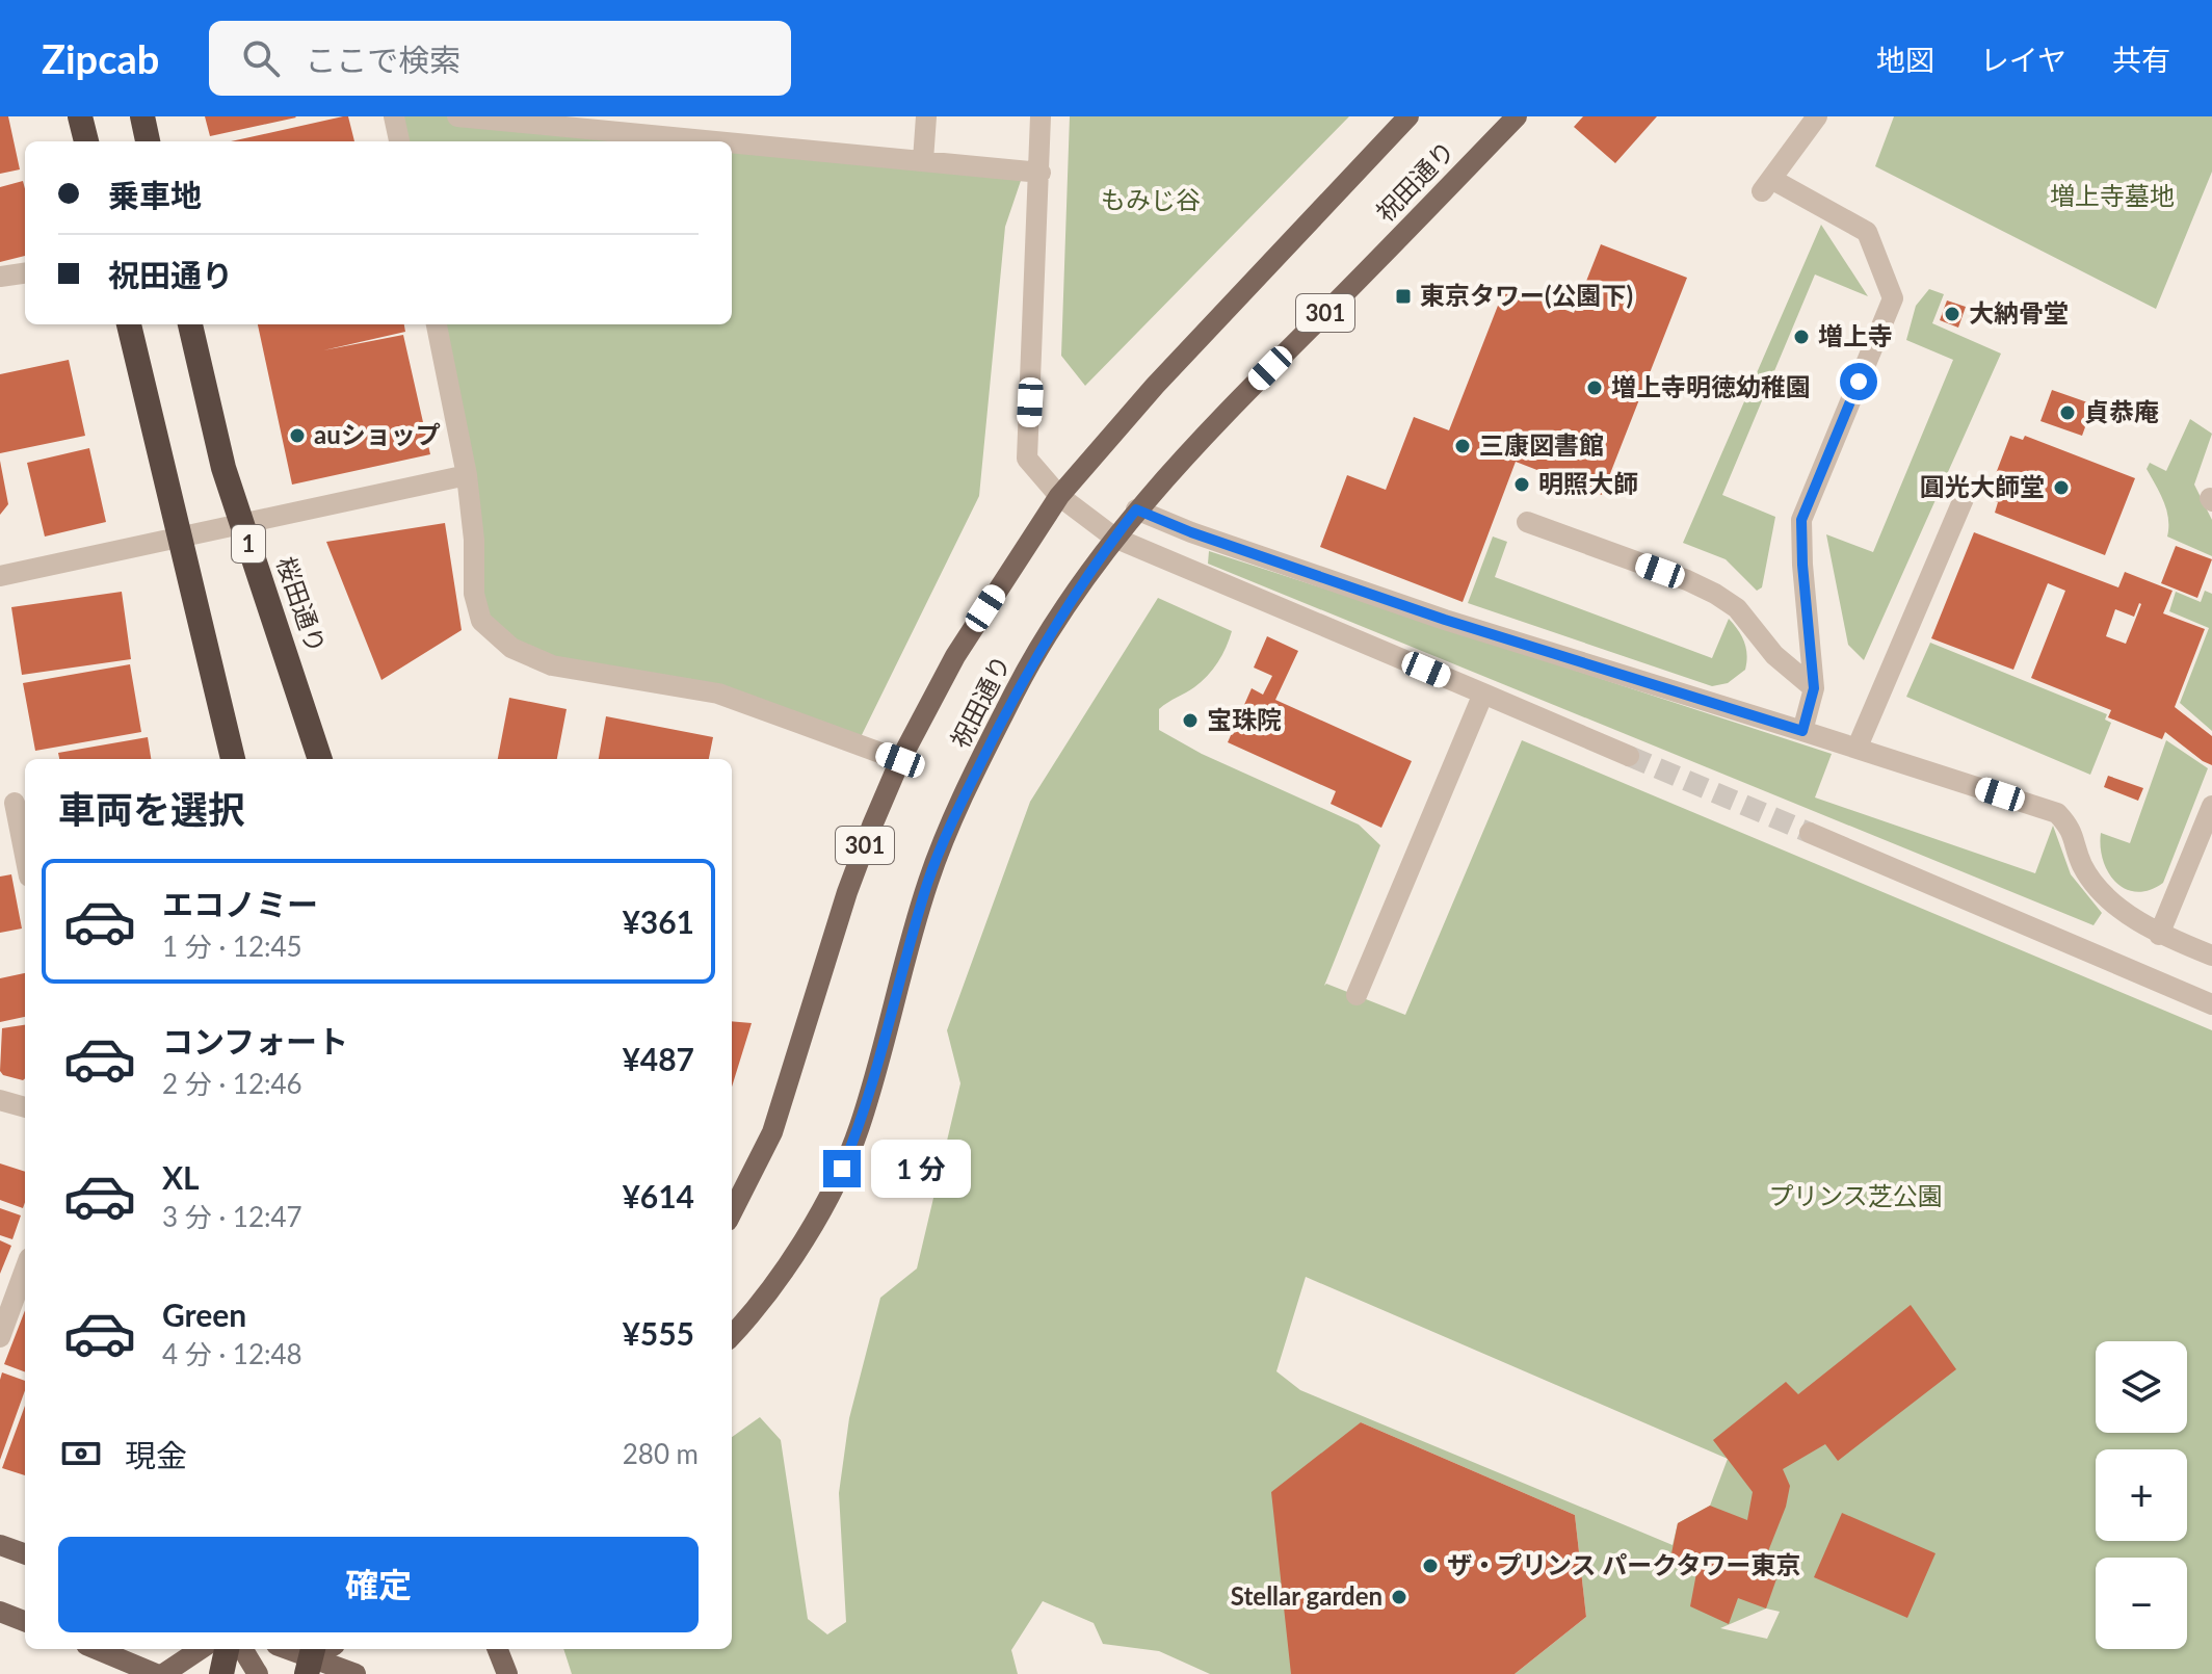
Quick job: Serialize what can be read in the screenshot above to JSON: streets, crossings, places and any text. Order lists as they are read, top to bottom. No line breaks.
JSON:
{"streets":{"highway":["1","桜田通り"],"main road":["祝田通り","301"]},"parks":["増上寺墓地","もみじ谷","プリンス芝公園"],"places":{"transit":["東京タワー(公園下)"],"other":["大納骨堂","増上寺","増上寺明徳幼稚園","貞恭庵","auショップ","三康図書館","明照大師","圓光大師堂","宝珠院","ザ・プリンス パークタワー東京","Stellar garden"]},"page":{"header":"Zipcab","search":"ここで検索","nav":["地図","レイヤ","共有"],"banner":["乗車地","祝田通り"],"heading":"車両を選択","list":[{"name":"エコノミー","note":"1 分 · 12:45","value":"¥361"},{"name":"コンフォート","note":"2 分 · 12:46","value":"¥487"},{"name":"XL","note":"3 分 · 12:47","value":"¥614"},{"name":"Green","note":"4 分 · 12:48","value":"¥555"}],"bubble":"1 分","map_buttons":["+","−"],"pay":["現金","280 m"],"buttons":"確定"}}
